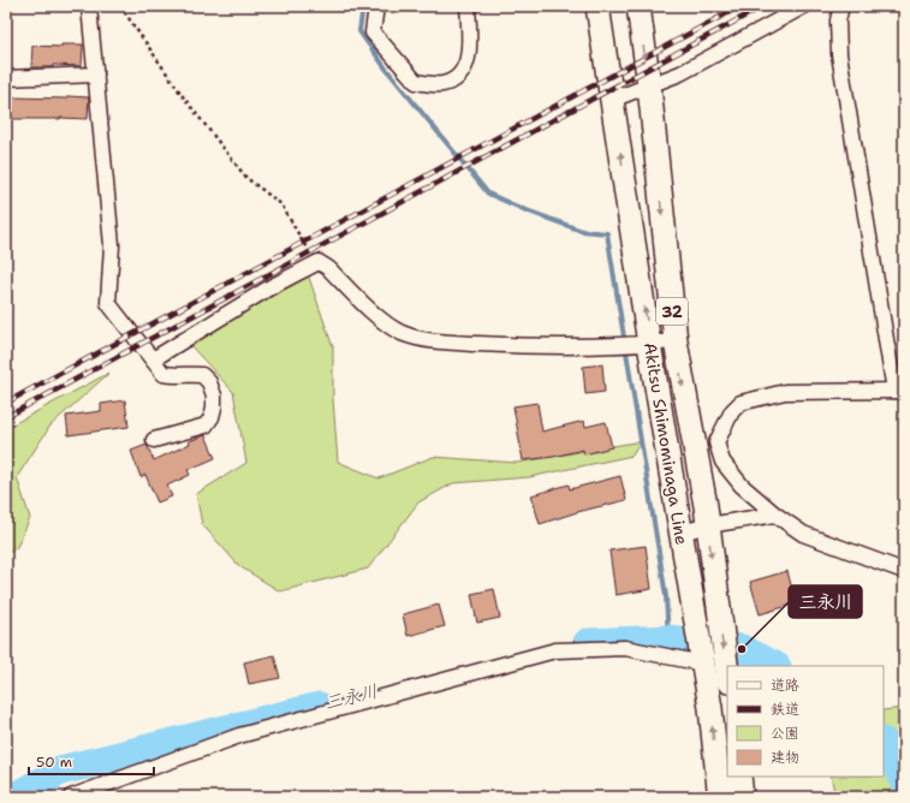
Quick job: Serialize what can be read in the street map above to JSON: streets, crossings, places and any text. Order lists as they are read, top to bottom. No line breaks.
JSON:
{"streets":{"main road":["32","Akitsu Shimominaga Line"]},"water":["三永川"],"places":["三永川"],"legend":["道路","鉄道","公園","建物"],"scale_bar":"50 m"}
